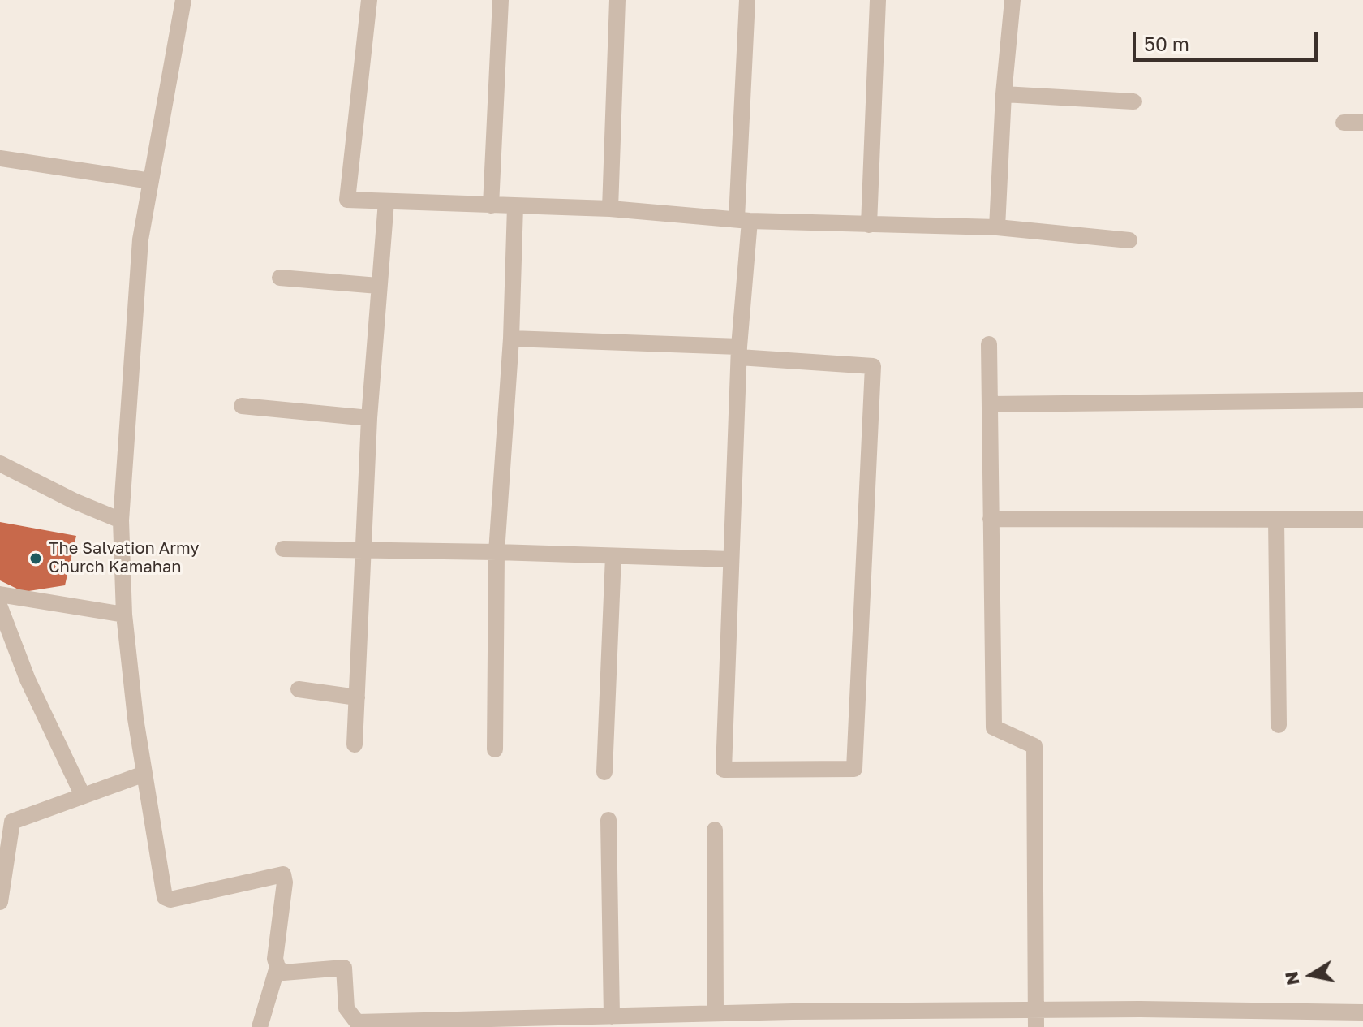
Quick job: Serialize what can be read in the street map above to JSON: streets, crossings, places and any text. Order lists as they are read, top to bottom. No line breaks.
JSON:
{"places":["The Salvation Army Church Kamahan"],"scale_bar":"50 m","north":"left"}
